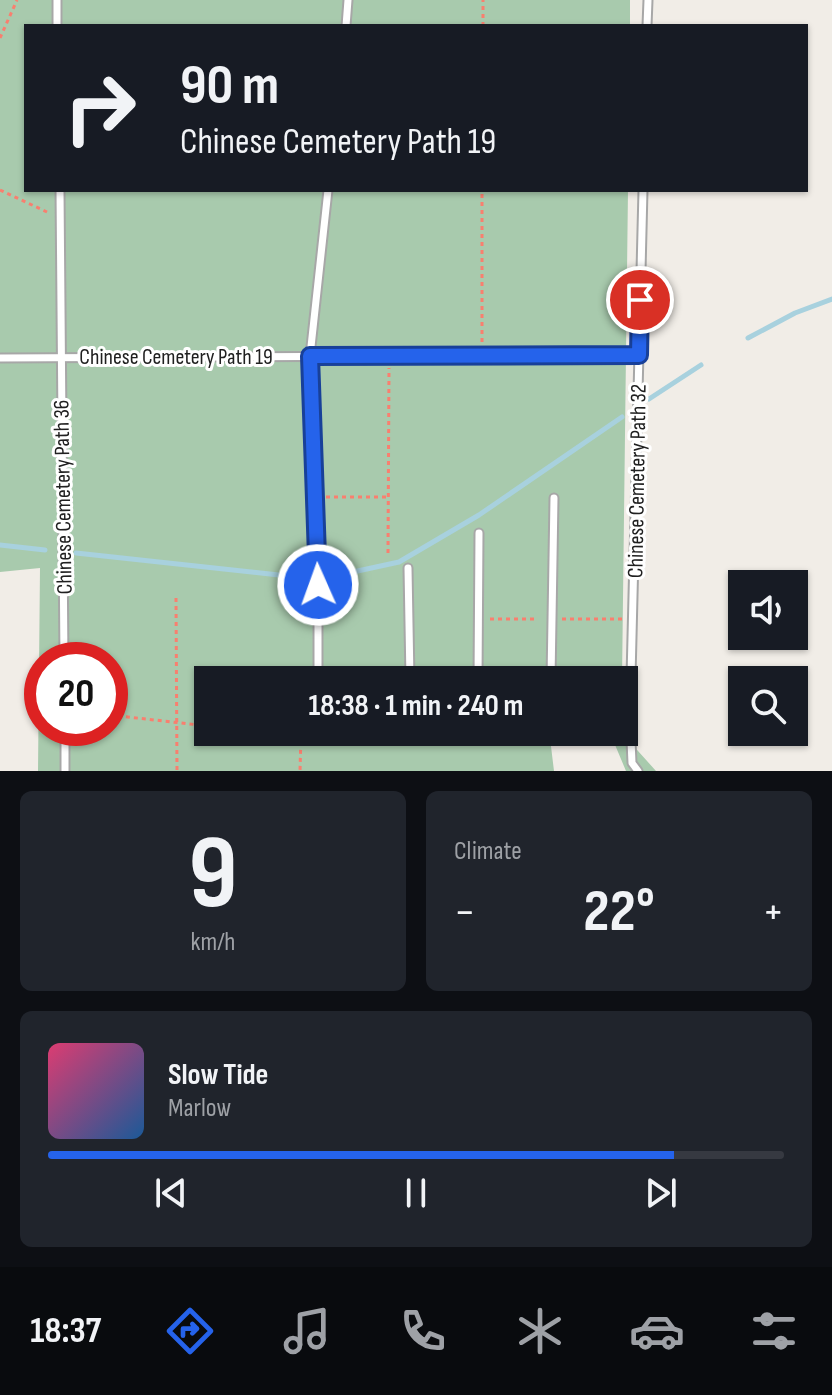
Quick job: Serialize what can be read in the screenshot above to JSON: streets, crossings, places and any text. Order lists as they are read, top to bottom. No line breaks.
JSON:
{"streets":{"lane":["Chinese Cemetery Path 19","Chinese Cemetery Path 32","Chinese Cemetery Path 36"]},"crossings":[["Chinese Cemetery Path 19","Chinese Cemetery Path 32"],["Chinese Cemetery Path 19","Chinese Cemetery Path 36"]],"page":{"turn":["90 m","Chinese Cemetery Path 19"],"limit":"20","trip":"18:38 · 1 min · 240 m","tile":[["9","km/h"],"Climate"],"heat":["−","22°","+"],"song":["Slow Tide","Marlow"],"tabs":"18:37"}}
